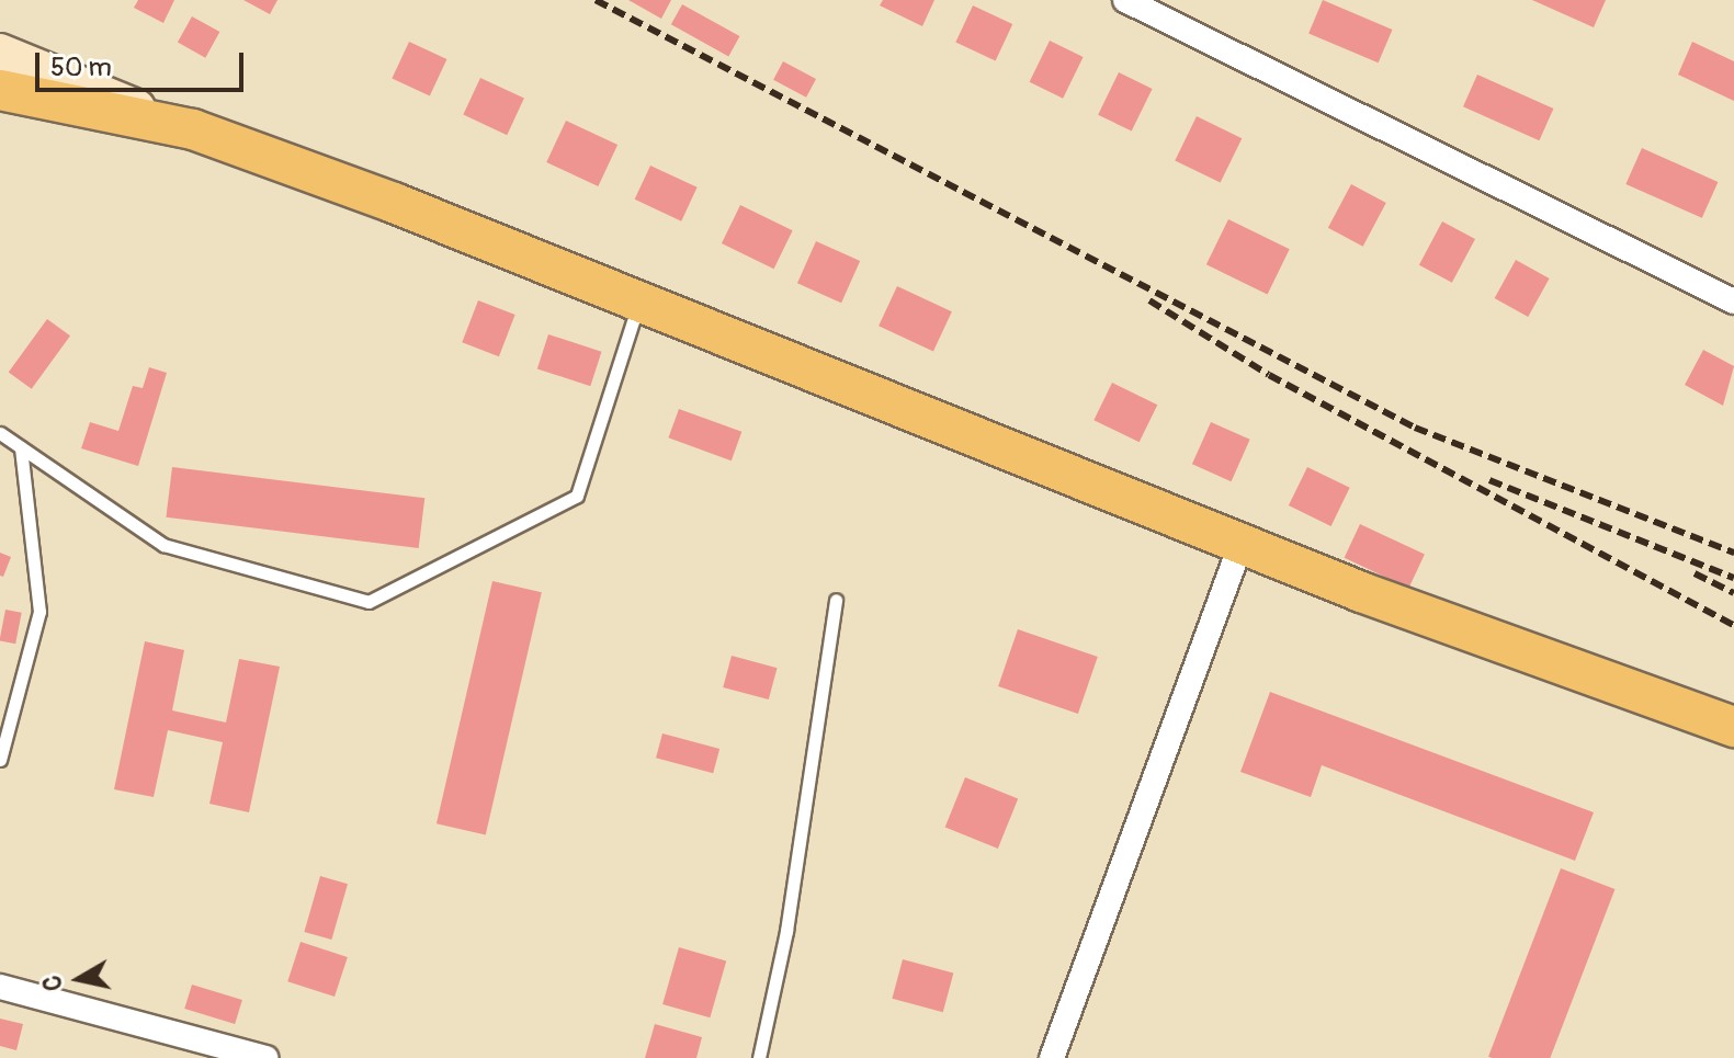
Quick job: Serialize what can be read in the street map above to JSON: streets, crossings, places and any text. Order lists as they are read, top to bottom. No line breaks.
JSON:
{"scale_bar":"50 m","north":"left"}
